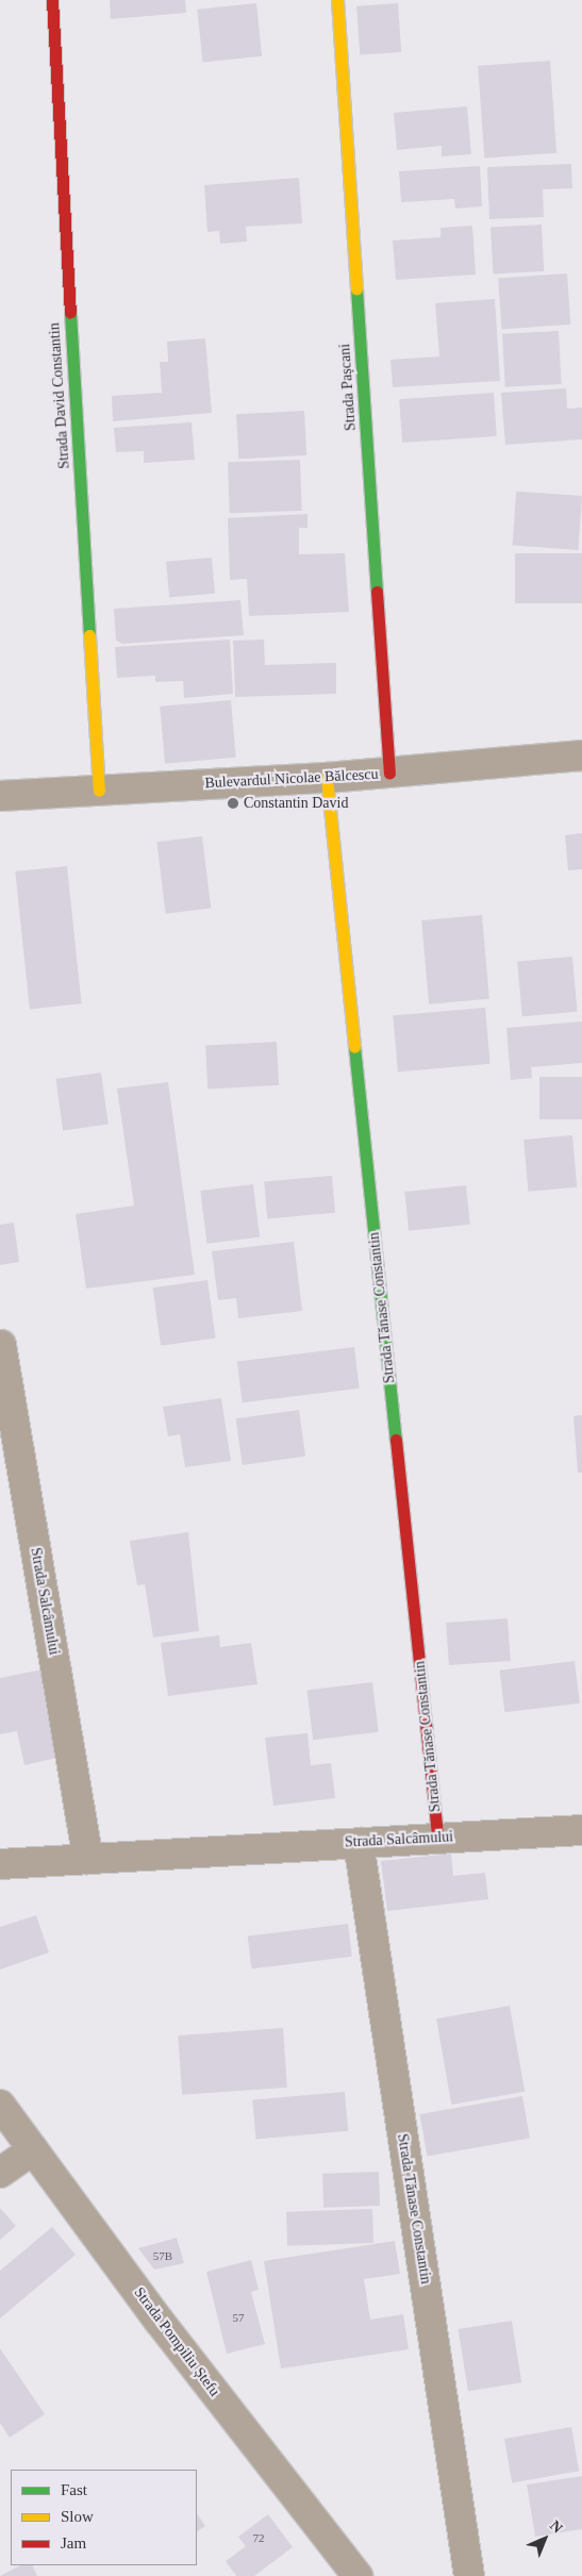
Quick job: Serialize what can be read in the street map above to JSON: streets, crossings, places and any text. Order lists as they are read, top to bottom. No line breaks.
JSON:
{"streets":{"street":["Strada Pașcani","Strada David Constantin","Bulevardul Nicolae Bălcescu","Strada Tănase Constantin","Strada Salcâmului","Strada Pompiliu Ștefu"]},"crossings":[["Strada Pașcani","Bulevardul Nicolae Bălcescu"],["Strada David Constantin","Bulevardul Nicolae Bălcescu"],["Bulevardul Nicolae Bălcescu","Strada Tănase Constantin"],["Strada Tănase Constantin","Strada Salcâmului"]],"places":["Constantin David"],"house_numbers":["57B","57","72"],"legend":["Fast","Slow","Jam"],"north":"top right"}
